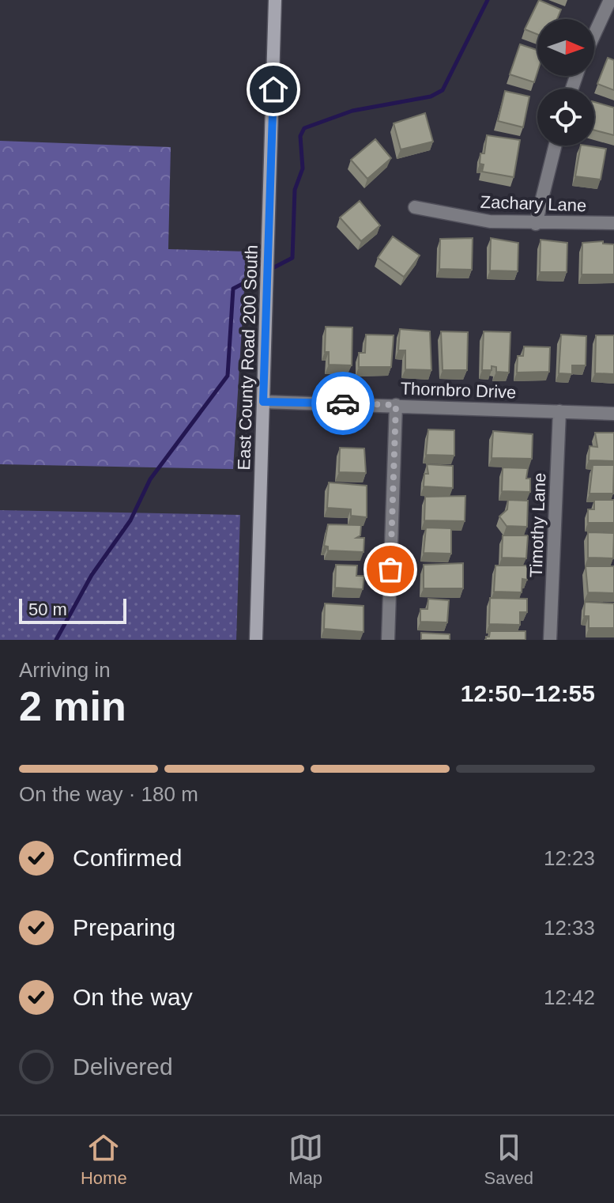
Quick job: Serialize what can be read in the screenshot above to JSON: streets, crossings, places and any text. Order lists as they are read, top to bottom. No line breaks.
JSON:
{"streets":{"street":["Zachary Lane","East County Road 200 South","Thornbro Drive","Timothy Lane"]},"crossings":[["East County Road 200 South","Thornbro Drive"],["Thornbro Drive","Timothy Lane"]],"scale_bar":"50 m","north":"right","page":{"scale":"50 m","heading":["2 min","Arriving in","12:50–12:55"],"bar":"On the way · 180 m","list":[["Confirmed","12:23"],["Preparing","12:33"],["On the way","12:42"],"Delivered"],"tabs":["Home","Map","Saved"]}}
